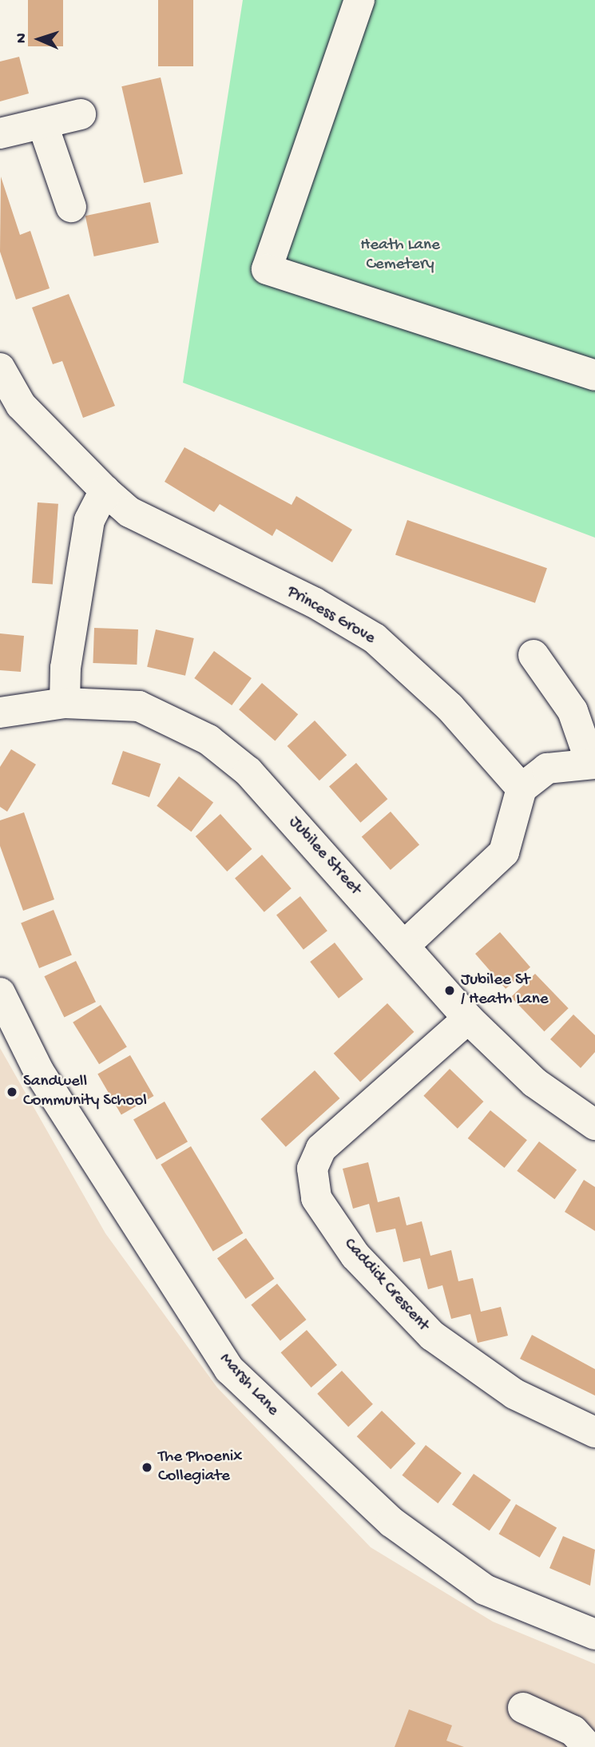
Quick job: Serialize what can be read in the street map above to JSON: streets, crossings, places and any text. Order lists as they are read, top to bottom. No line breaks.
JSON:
{"streets":{"street":["Princess Grove","Jubilee Street","Caddick Crescent","Marsh Lane"]},"crossings":[["Jubilee Street","Caddick Crescent"]],"parks":["Heath Lane Cemetery"],"places":["Jubilee St / Heath Lane","Sandwell Community School","The Phoenix Collegiate"],"north":"left"}
